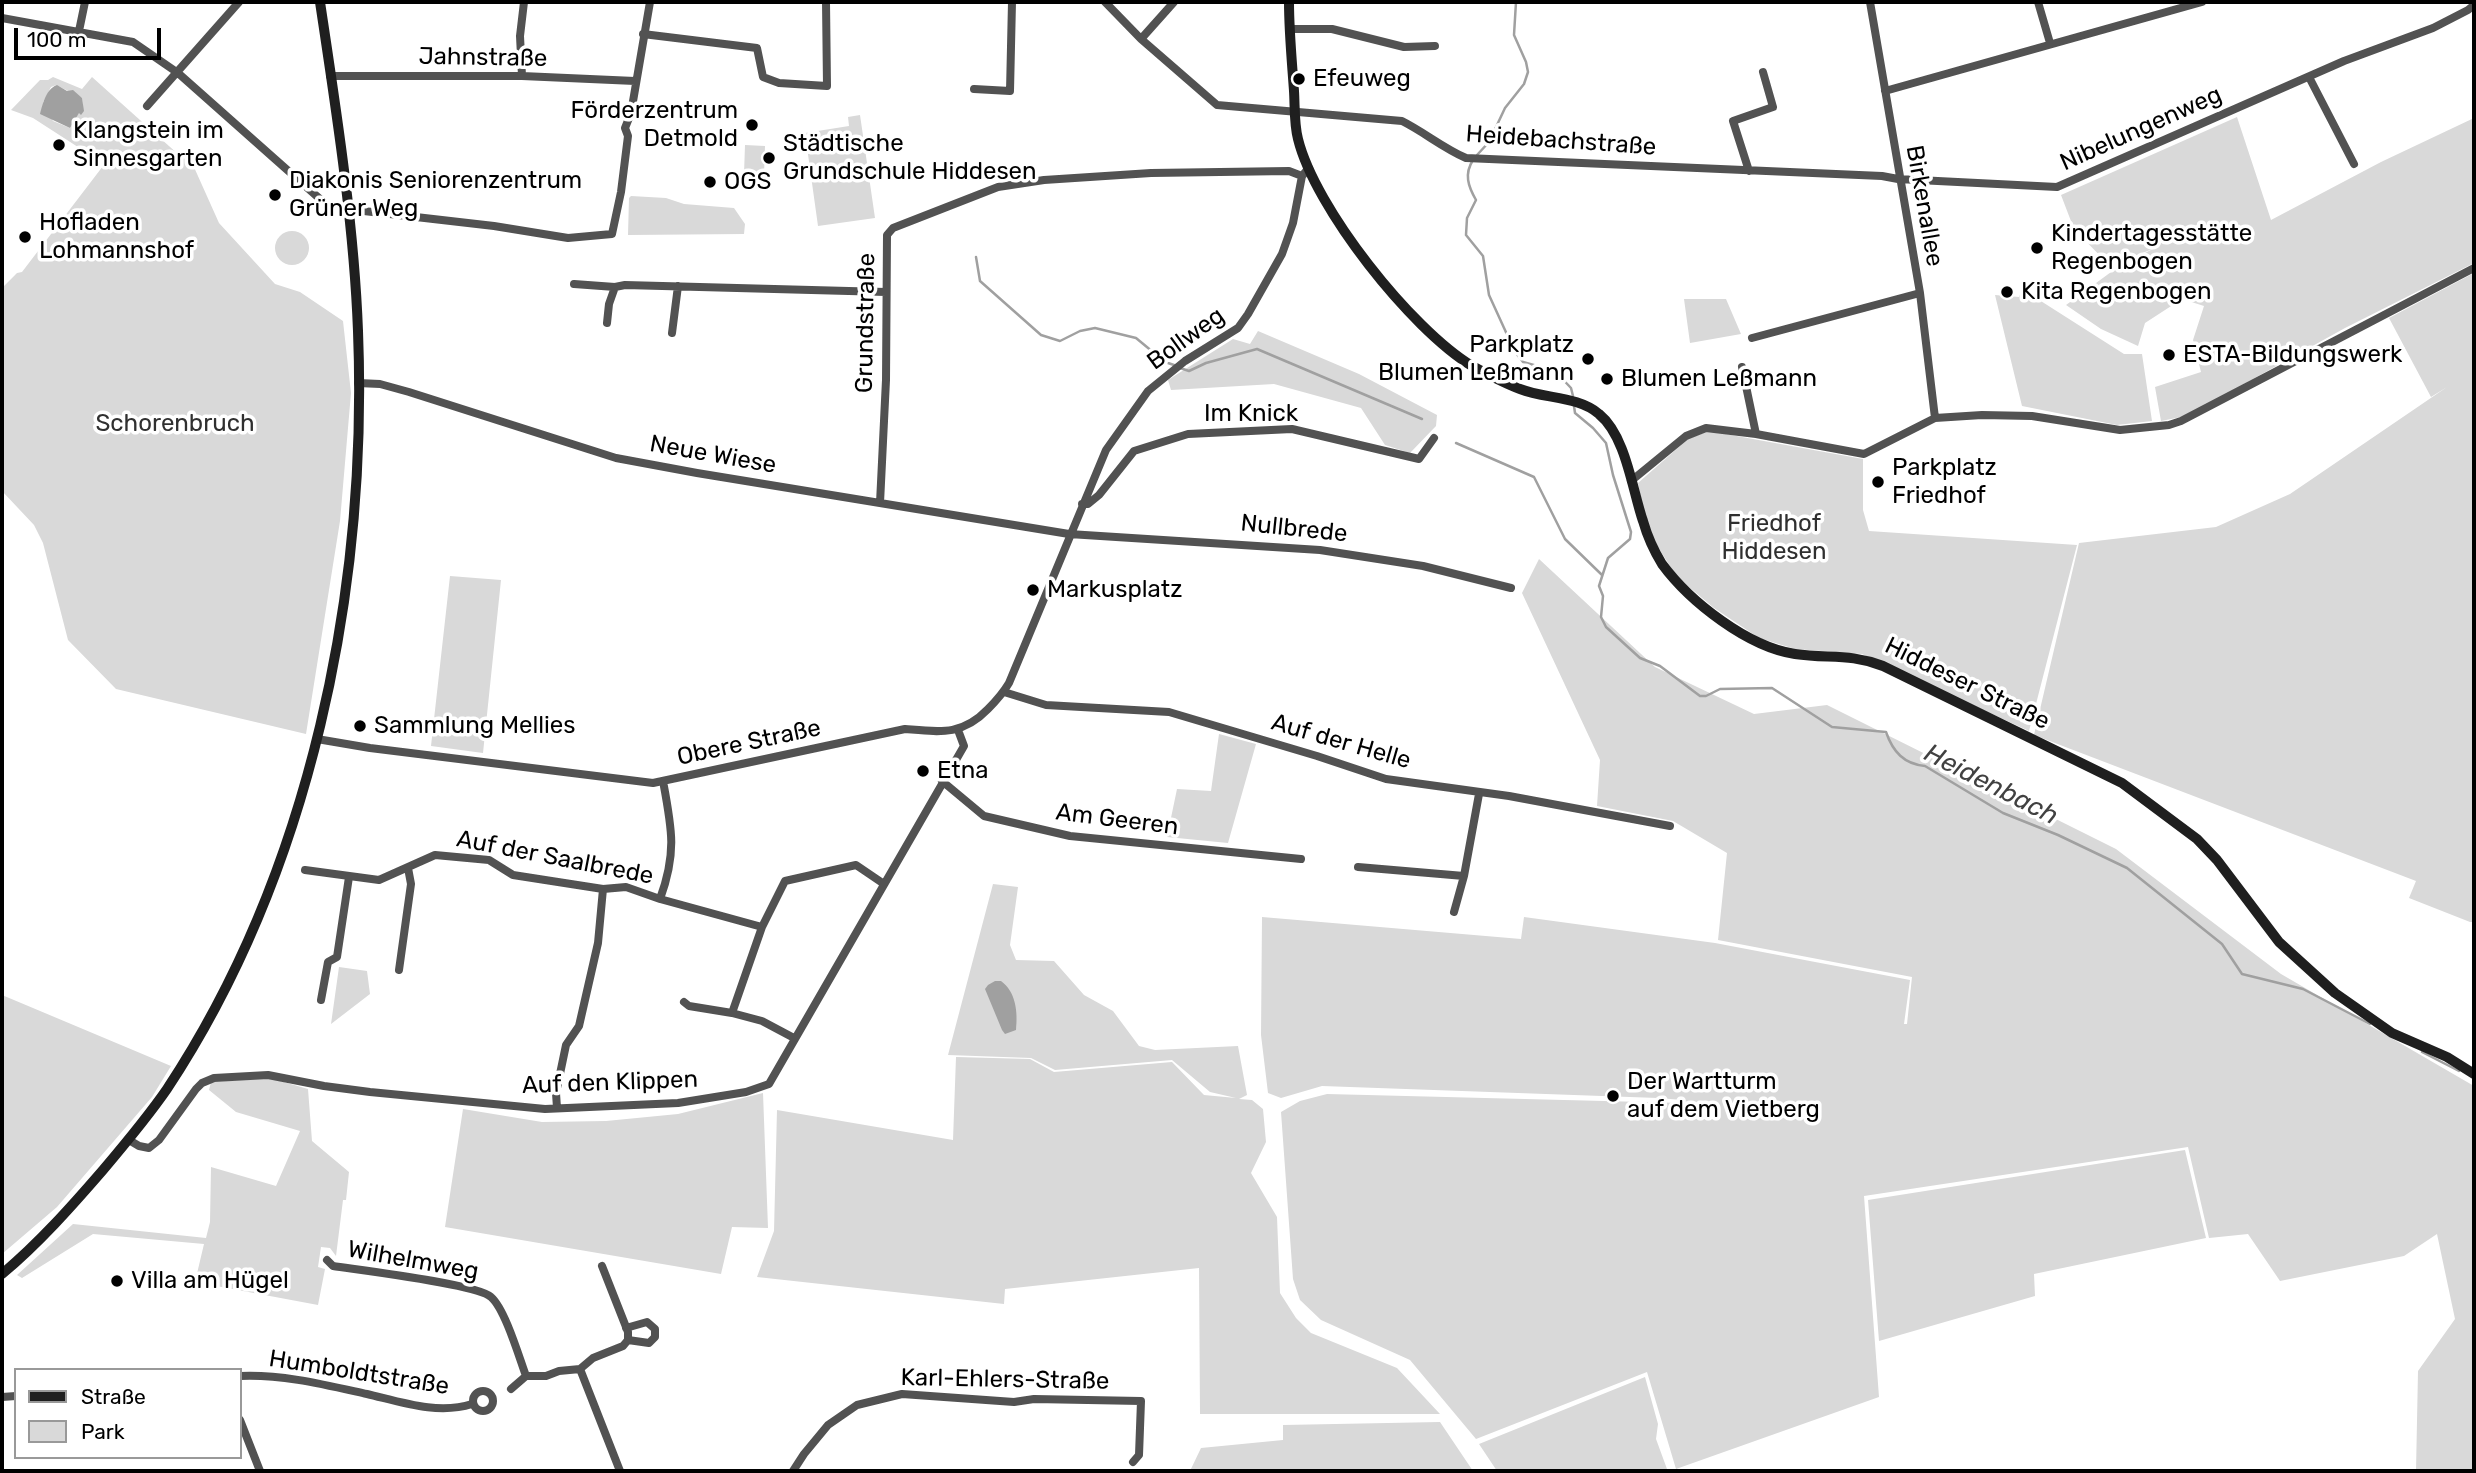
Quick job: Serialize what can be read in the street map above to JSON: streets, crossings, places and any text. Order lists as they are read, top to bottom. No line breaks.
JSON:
{"streets":{"main road":["Hiddeser Straße"],"street":["Jahnstraße","Nibelungenweg","Heidebachstraße","Birkenallee","Grundstraße","Bollweg","Im Knick","Neue Wiese","Nullbrede","Auf der Helle","Obere Straße","Am Geeren","Auf der Saalbrede","Auf den Klippen","Wilhelmweg","Humboldtstraße","Karl-Ehlers-Straße"]},"crossings":[["Nibelungenweg","Heidebachstraße"],["Nibelungenweg","Birkenallee"],["Heidebachstraße","Birkenallee"],["Heidebachstraße","Hiddeser Straße"],["Grundstraße","Bollweg"],["Grundstraße","Neue Wiese"],["Grundstraße","Hiddeser Straße"],["Bollweg","Im Knick"],["Bollweg","Neue Wiese"],["Bollweg","Nullbrede"],["Bollweg","Hiddeser Straße"],["Neue Wiese","Nullbrede"],["Obere Straße","Auf der Saalbrede"],["Obere Straße","Auf den Klippen"],["Am Geeren","Auf den Klippen"]],"water":["Heidenbach"],"parks":["Schorenbruch","Friedhof Hiddesen"],"places":["Efeuweg","Förderzentrum Detmold","Klangstein im Sinnesgarten","Städtische Grundschule Hiddesen","OGS","Diakonis Seniorenzentrum Grüner Weg","Hofladen Lohmannshof","Kindertagesstätte Regenbogen","Kita Regenbogen","ESTA-Bildungswerk","Parkplatz Blumen Leßmann","Blumen Leßmann","Parkplatz Friedhof","Markusplatz","Sammlung Mellies","Etna","Der Wartturm auf dem Vietberg","Villa am Hügel"],"legend":["Straße","Park"],"scale_bar":"100 m"}
